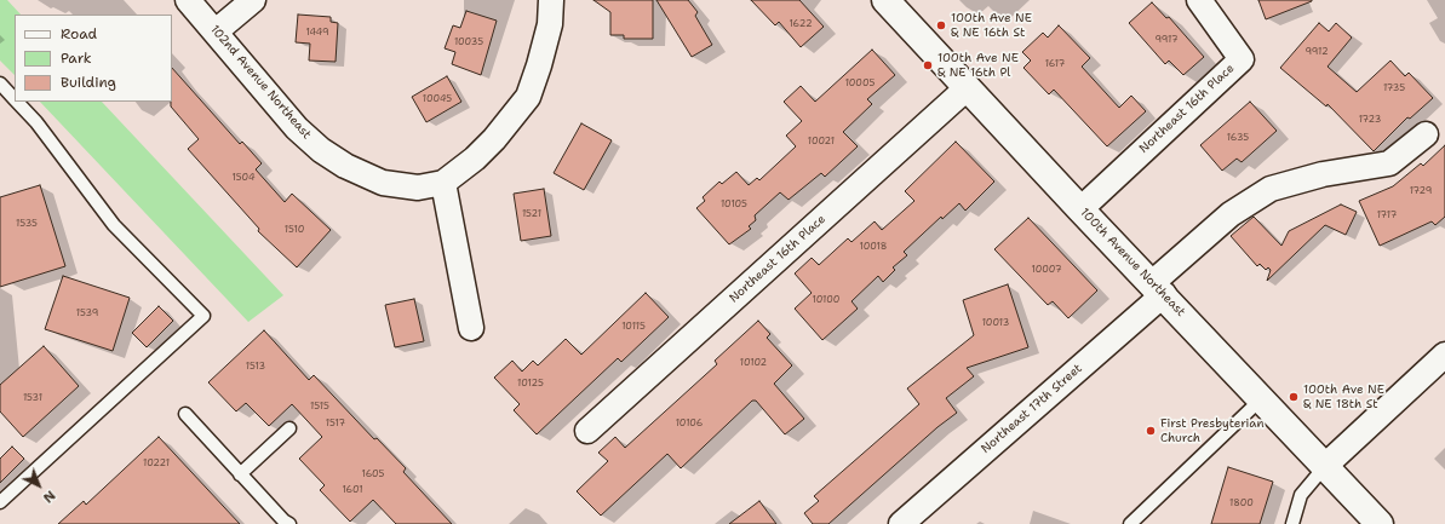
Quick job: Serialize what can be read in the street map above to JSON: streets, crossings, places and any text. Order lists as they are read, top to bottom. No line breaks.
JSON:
{"streets":{"street":["102nd Avenue Northeast","Northeast 16th Place","100th Avenue Northeast","Northeast 17th Street"]},"crossings":[["Northeast 16th Place","100th Avenue Northeast"],["100th Avenue Northeast","Northeast 17th Street"]],"places":["100th Ave NE & NE 16th St","100th Ave NE & NE 16th Pl","100th Ave NE & NE 18th St","First Presbyterian Church"],"house_numbers":["1622","1449","9917","10035","9912","1617","10005","1735","10045","1723","1635","10021","1504","1729","10105","1521","1717","1535","1510","10018","10007","10100","1539","10013","10115","10102","1513","10125","1531","1515","1517","10106","10221","1605","1601","1800"],"legend":["Road","Park","Building"],"north":"bottom right"}
